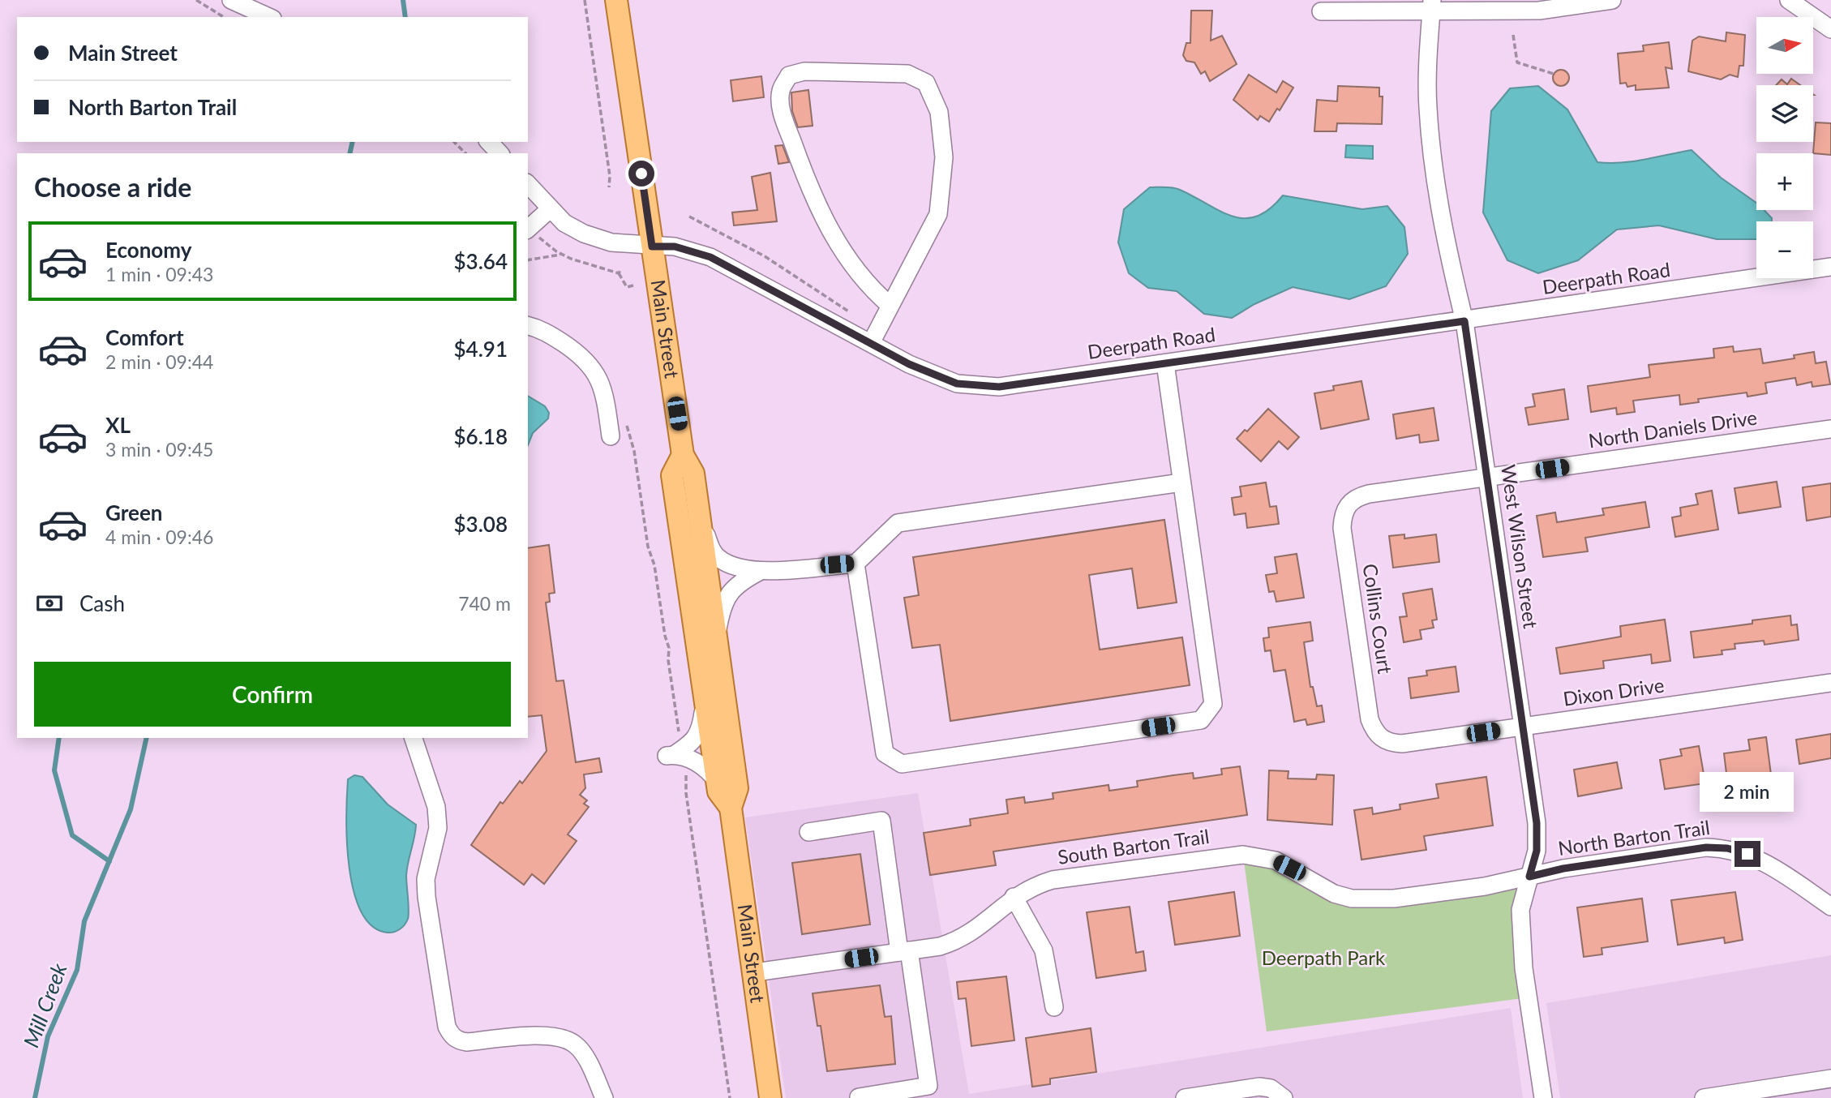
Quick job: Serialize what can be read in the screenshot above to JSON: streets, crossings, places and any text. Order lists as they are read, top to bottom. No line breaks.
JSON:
{"streets":{"main road":["Main Street"],"street":["Deerpath Road","North Daniels Drive","West Wilson Street","Collins Court","Dixon Drive","North Barton Trail","South Barton Trail"]},"crossings":[["Deerpath Road","Main Street"],["Deerpath Road","West Wilson Street"],["Main Street","South Barton Trail"],["North Daniels Drive","West Wilson Street"],["North Daniels Drive","Collins Court"],["West Wilson Street","Dixon Drive"],["West Wilson Street","North Barton Trail"],["West Wilson Street","South Barton Trail"],["Collins Court","Dixon Drive"],["North Barton Trail","South Barton Trail"]],"water":["Mill Creek"],"parks":["Deerpath Park"],"north":"right","page":{"map_buttons":["+","−"],"banner":["Main Street","North Barton Trail"],"heading":"Choose a ride","list":[{"name":"Economy","note":"1 min · 09:43","value":"$3.64"},{"name":"Comfort","note":"2 min · 09:44","value":"$4.91"},{"name":"XL","note":"3 min · 09:45","value":"$6.18"},{"name":"Green","note":"4 min · 09:46","value":"$3.08"}],"pay":["Cash","740 m"],"buttons":"Confirm","bubble":"2 min"}}
